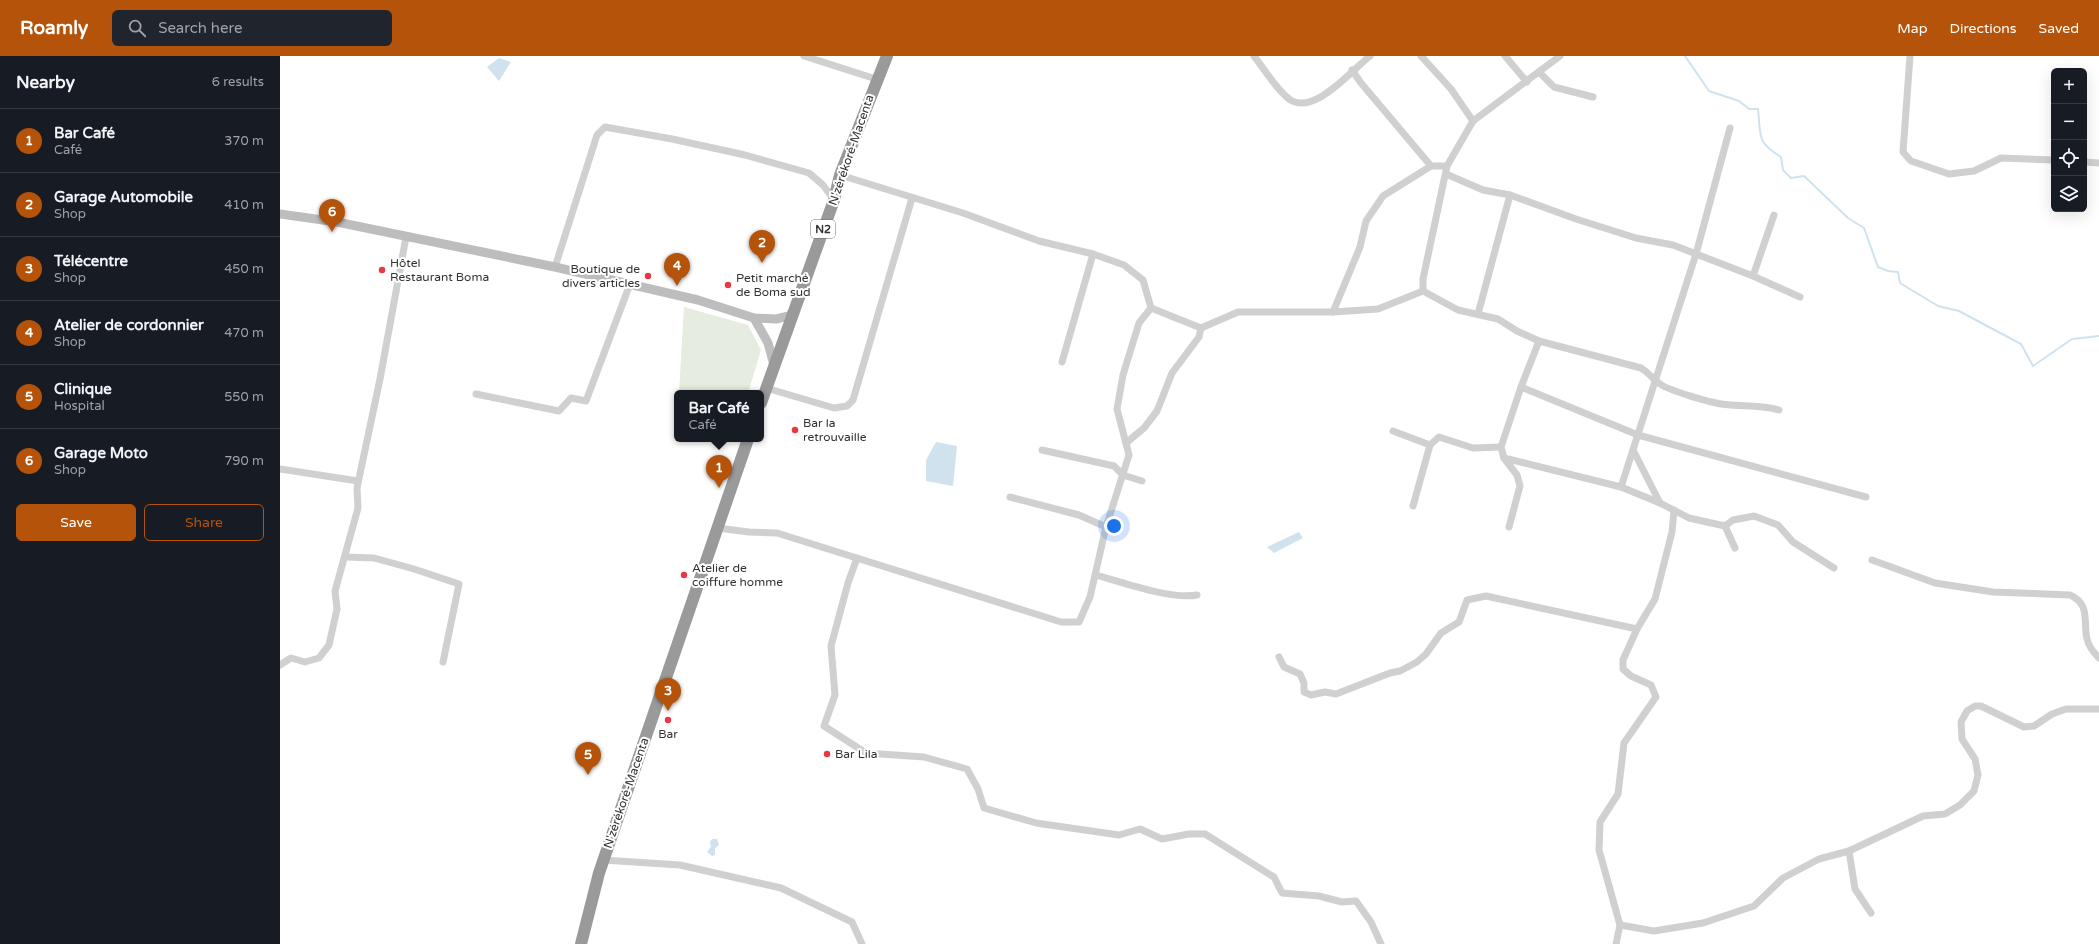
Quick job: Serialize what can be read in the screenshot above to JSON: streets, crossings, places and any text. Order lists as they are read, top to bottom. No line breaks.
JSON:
{"streets":{"highway":["N'zérékoré-Macenta","N2"]},"places":["Hôtel Restaurant Boma","Boutique de divers articles","Petit marché de Boma sud","Bar la retrouvaille","Atelier de coiffure homme","Bar","Bar Lila"],"page":{"header":"Roamly","search":"Search here","nav":["Map","Directions","Saved"],"heading":["Nearby","6 results"],"map_buttons":["+","−"],"list":[{"mark":"1","name":"Bar Café","note":"Café","value":"370 m"},{"mark":"2","name":"Garage Automobile","note":"Shop","value":"410 m"},{"mark":"3","name":"Télécentre","note":"Shop","value":"450 m"},{"mark":"4","name":"Atelier de cordonnier","note":"Shop","value":"470 m"},{"mark":"5","name":"Clinique","note":"Hospital","value":"550 m"},{"mark":"6","name":"Garage Moto","note":"Shop","value":"790 m"}],"pins":["6","2","4","1","3","5"],"popup":["Bar Café","Café"],"buttons":["Save","Share"]}}
